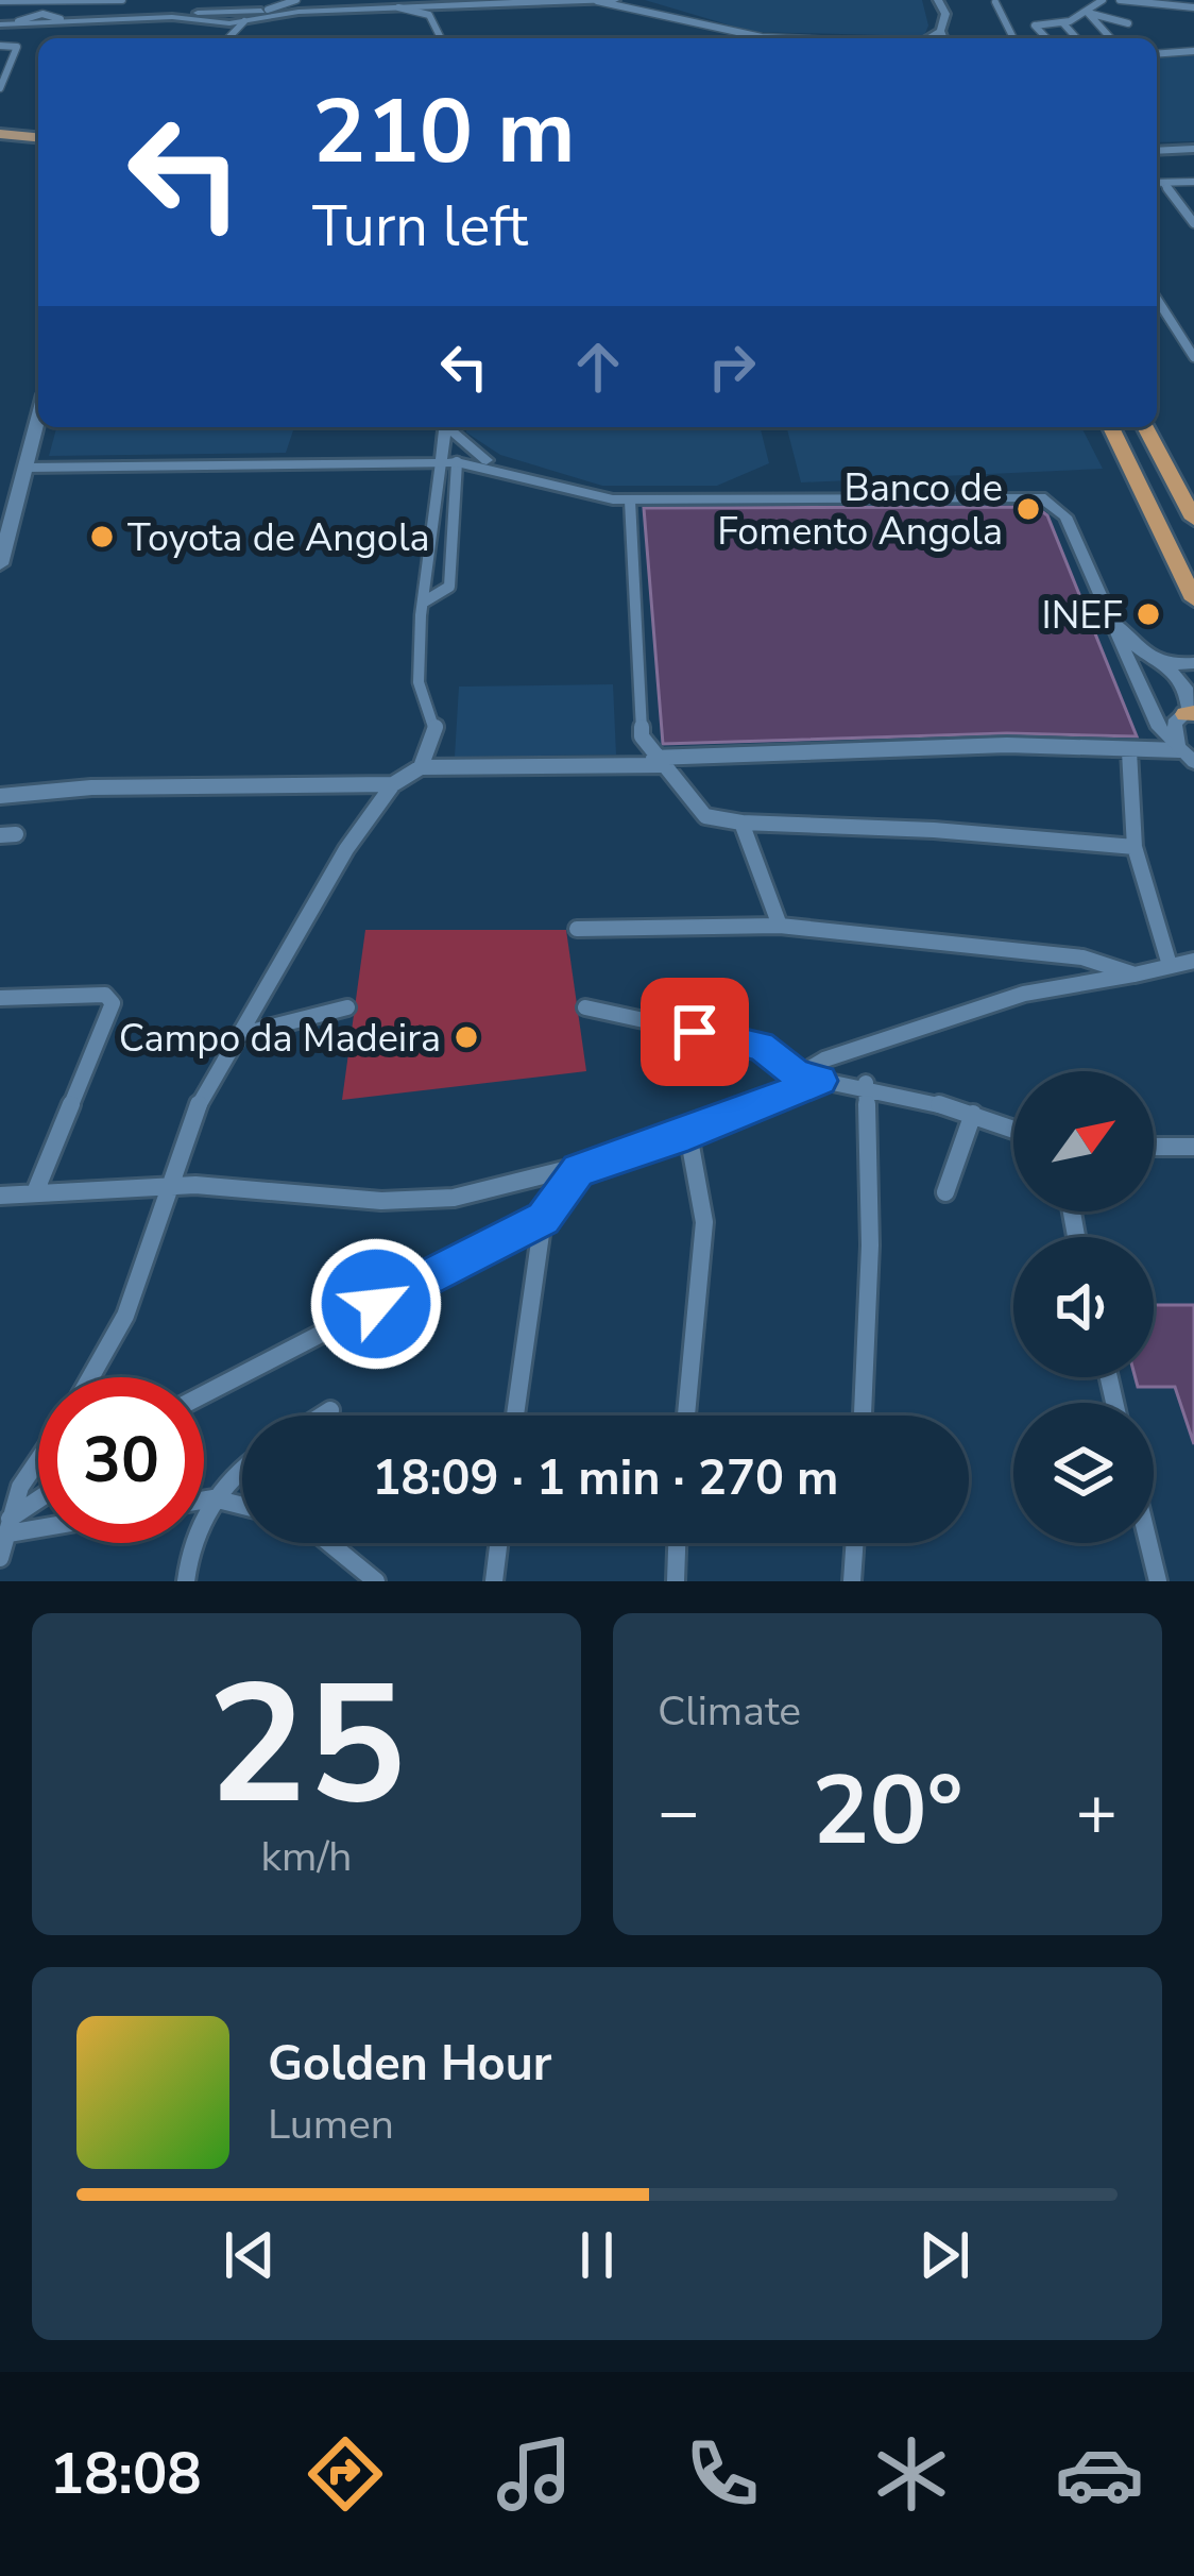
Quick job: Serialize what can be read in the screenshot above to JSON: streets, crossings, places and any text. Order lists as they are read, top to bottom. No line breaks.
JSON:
{"places":["Banco de Fomento Angola","Toyota de Angola","INEF","Campo da Madeira"],"north":"top right","page":{"turn":["210 m","Turn left"],"limit":"30","trip":"18:09 · 1 min · 270 m","tile":[["25","km/h"],"Climate"],"heat":["−","20°","+"],"song":["Golden Hour","Lumen"],"tabs":"18:08"}}
